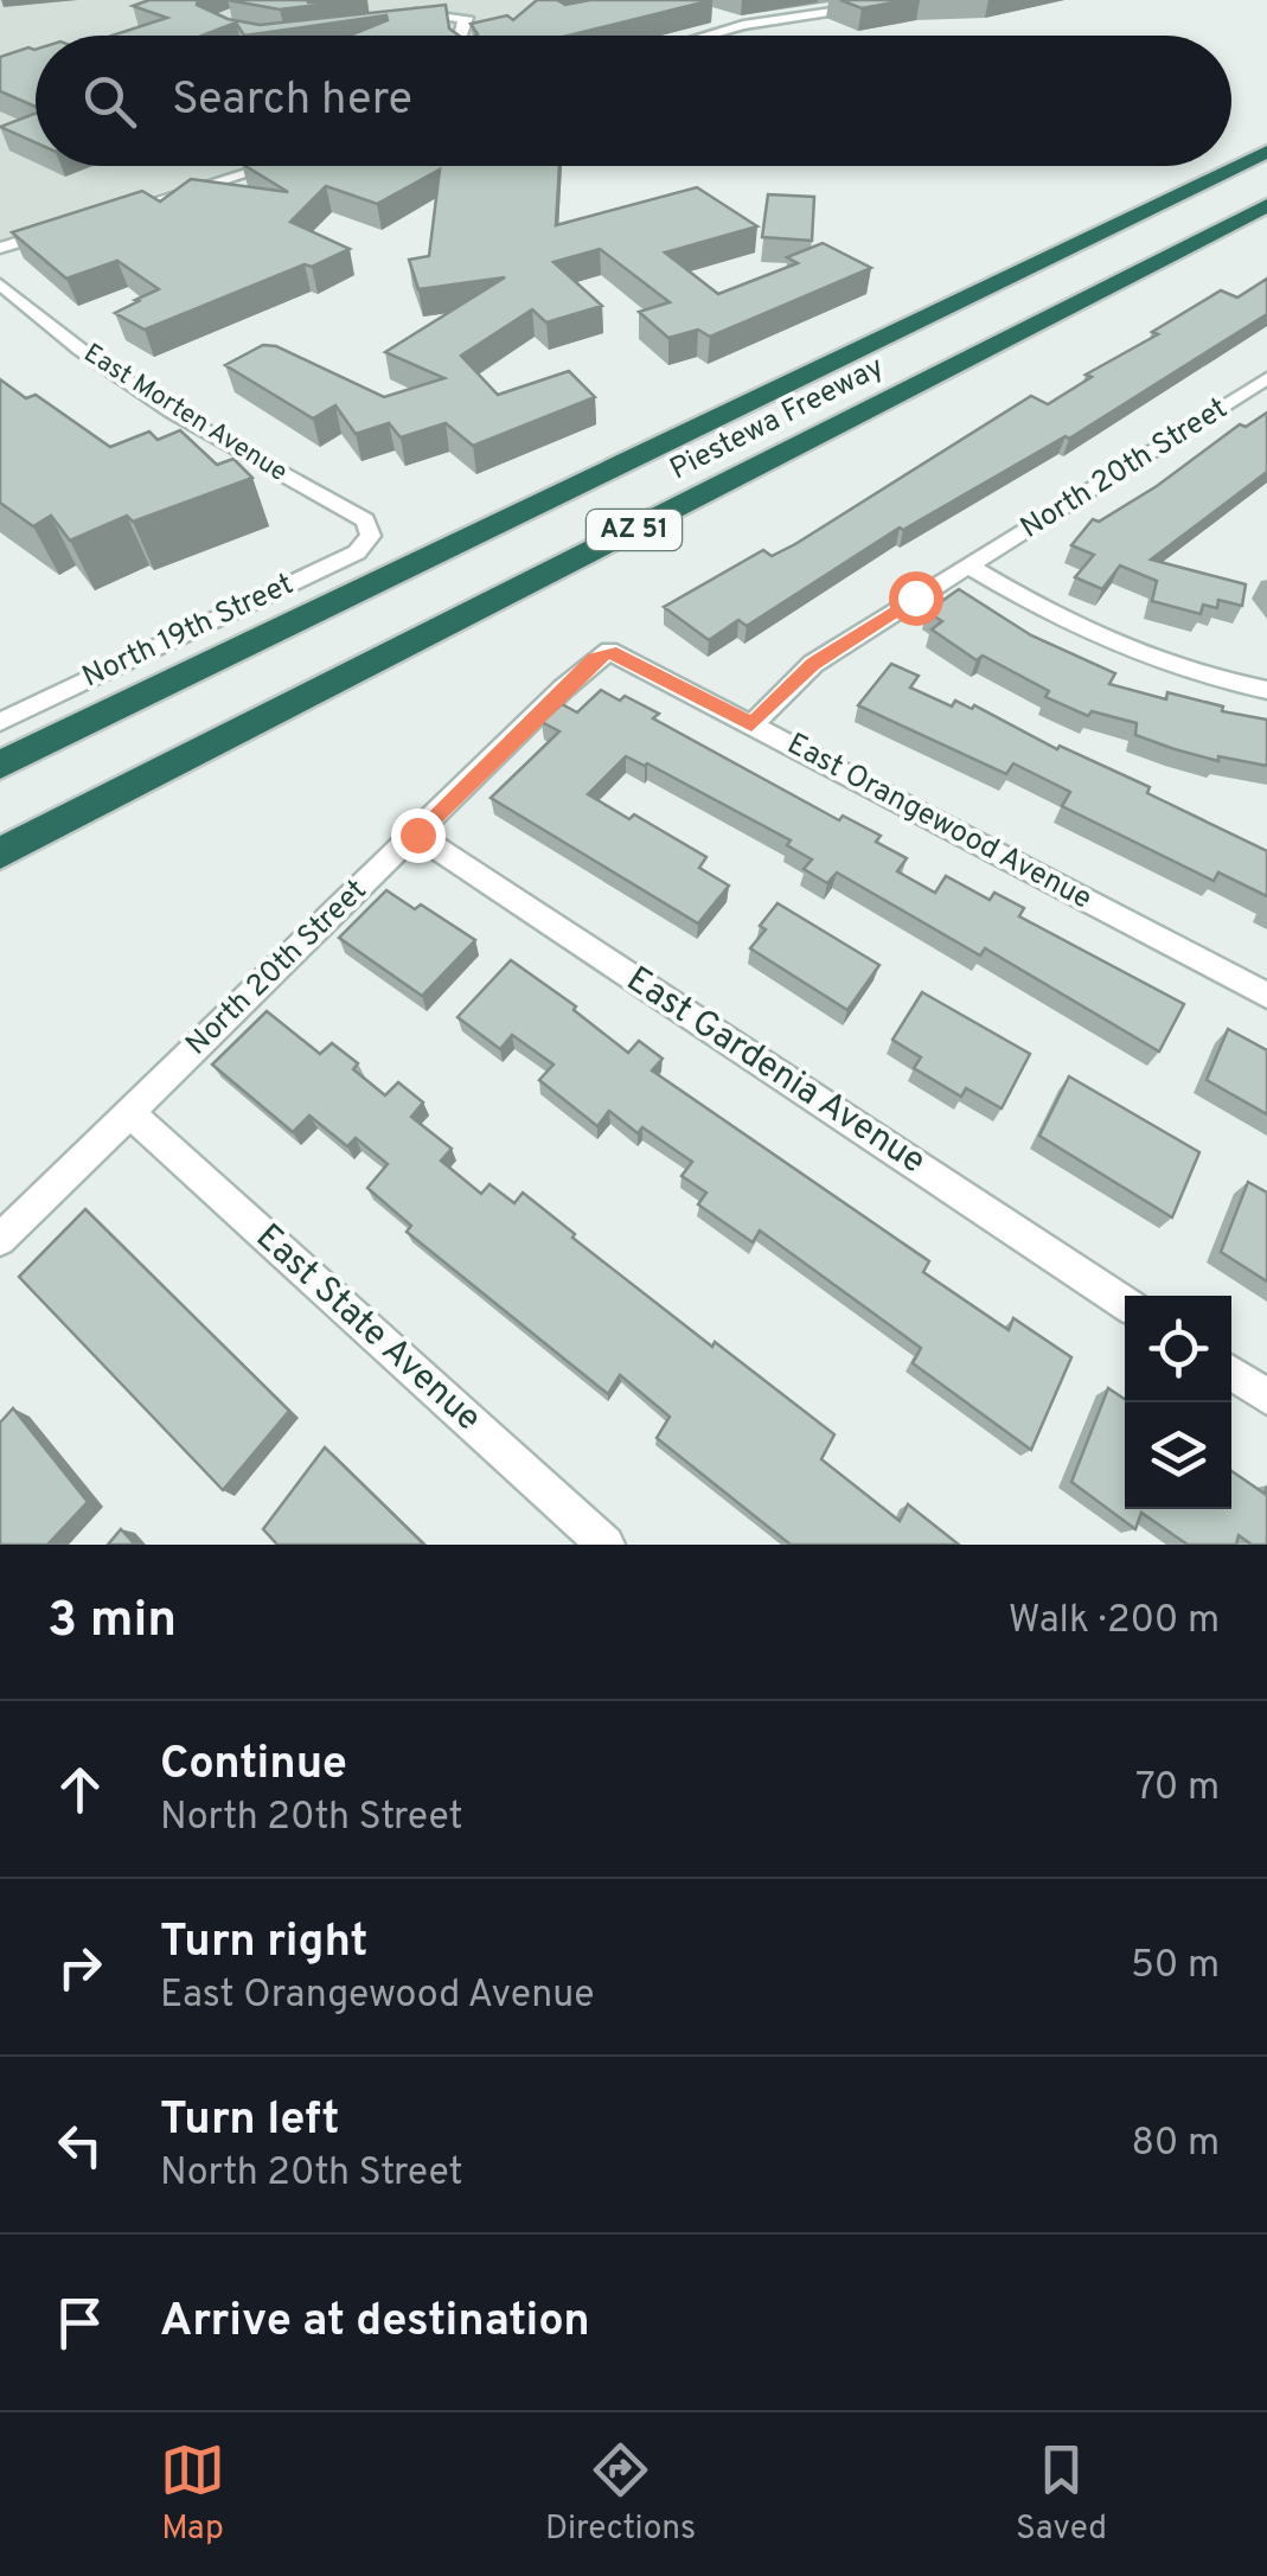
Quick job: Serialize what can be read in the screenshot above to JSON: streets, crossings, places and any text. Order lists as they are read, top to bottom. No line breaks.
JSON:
{"streets":{"highway":["Piestewa Freeway","AZ 51"],"street":["East Morten Avenue","North 20th Street","North 19th Street","East Orangewood Avenue","East Gardenia Avenue","East State Avenue"]},"crossings":[["East Morten Avenue","North 19th Street"],["North 20th Street","East Orangewood Avenue"],["North 20th Street","East Gardenia Avenue"],["North 20th Street","East State Avenue"]],"page":{"search":"Search here","heading":["3 min","Walk · 200 m"],"list":[["Continue","North 20th Street","70 m"],["Turn right","East Orangewood Avenue","50 m"],["Turn left","North 20th Street","80 m"],"Arrive at destination"],"nav":["Map","Directions","Saved"]}}
